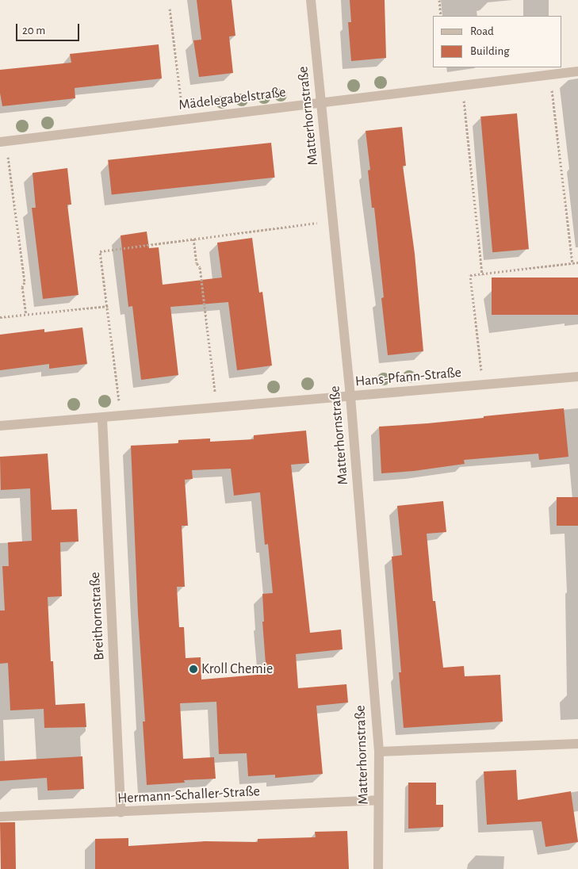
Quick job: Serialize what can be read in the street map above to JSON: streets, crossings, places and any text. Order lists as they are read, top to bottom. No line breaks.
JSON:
{"streets":{"street":["Mädelegabelstraße","Matterhornstraße","Hans-Pfann-Straße","Breithornstraße","Hermann-Schaller-Straße"]},"crossings":[["Mädelegabelstraße","Matterhornstraße"],["Matterhornstraße","Hans-Pfann-Straße"],["Matterhornstraße","Hermann-Schaller-Straße"],["Hans-Pfann-Straße","Breithornstraße"],["Breithornstraße","Hermann-Schaller-Straße"]],"places":["Kroll Chemie"],"legend":["Road","Building"],"scale_bar":"20 m"}
